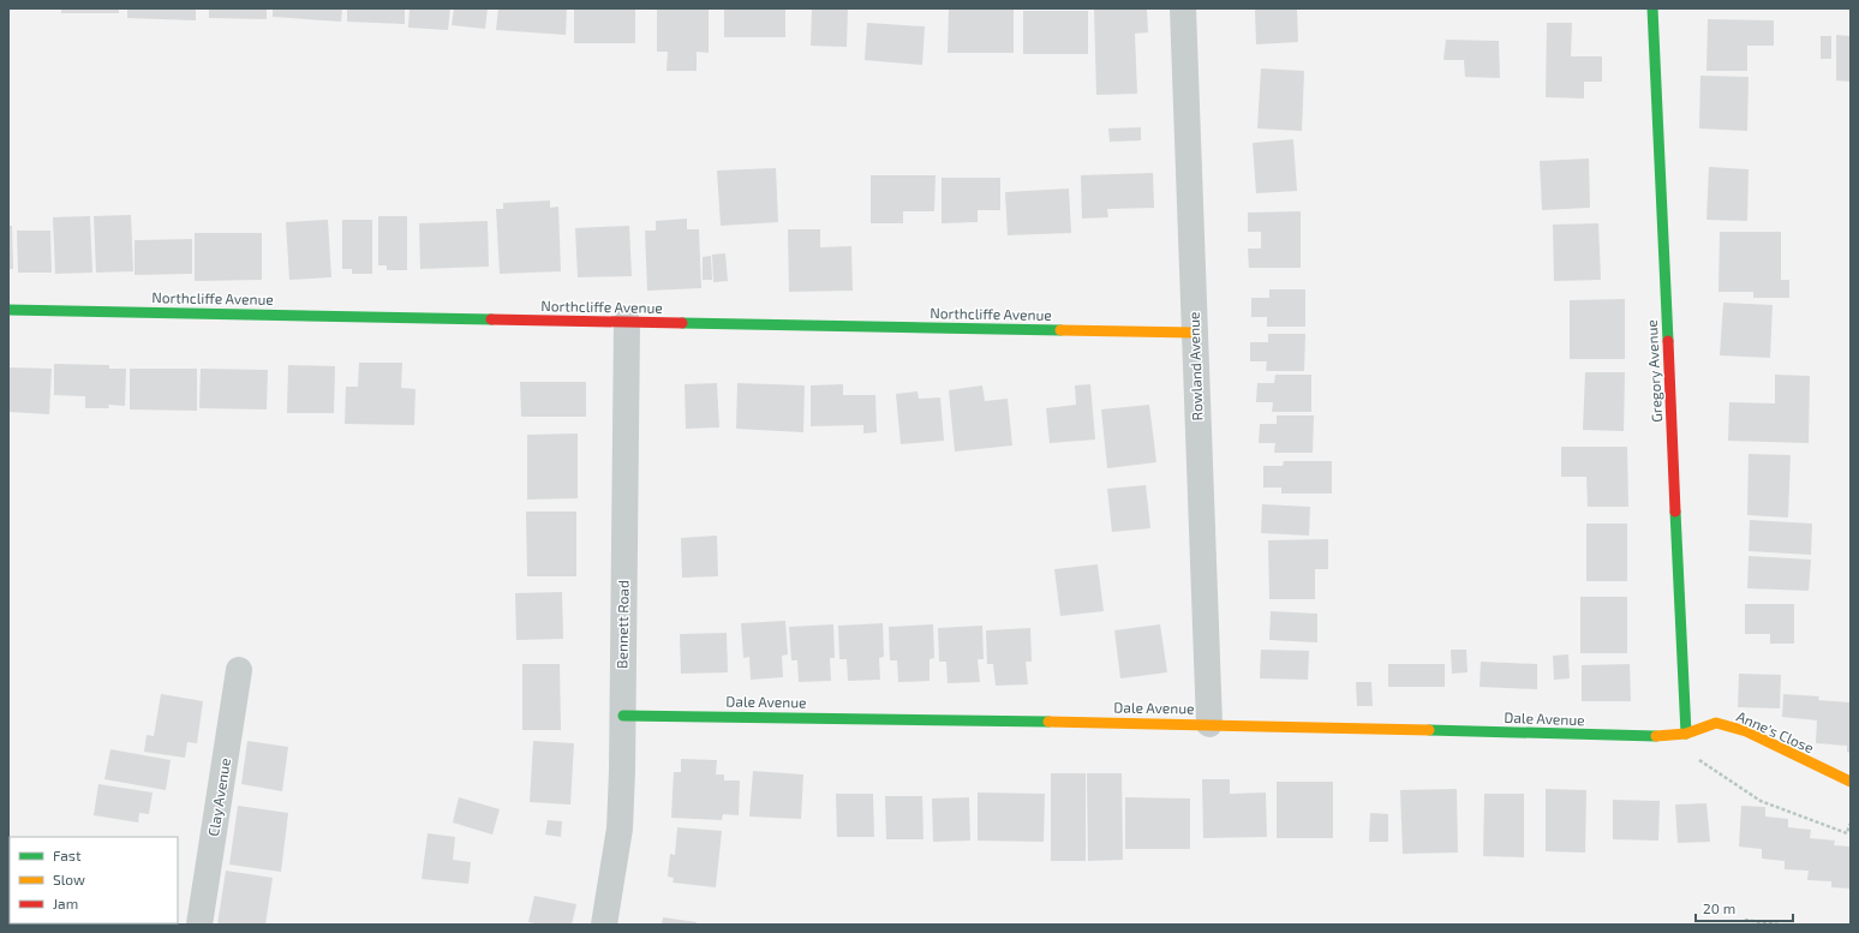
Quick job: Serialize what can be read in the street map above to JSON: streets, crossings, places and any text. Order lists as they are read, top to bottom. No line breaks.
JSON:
{"streets":{"street":["Northcliffe Avenue","Rowland Avenue","Gregory Avenue","Bennett Road","Dale Avenue","Anne's Close","Clay Avenue"]},"crossings":[["Northcliffe Avenue","Rowland Avenue"],["Northcliffe Avenue","Bennett Road"],["Rowland Avenue","Dale Avenue"],["Gregory Avenue","Dale Avenue"],["Gregory Avenue","Anne's Close"],["Bennett Road","Dale Avenue"],["Dale Avenue","Anne's Close"]],"legend":["Fast","Slow","Jam"],"scale_bar":"20 m"}
